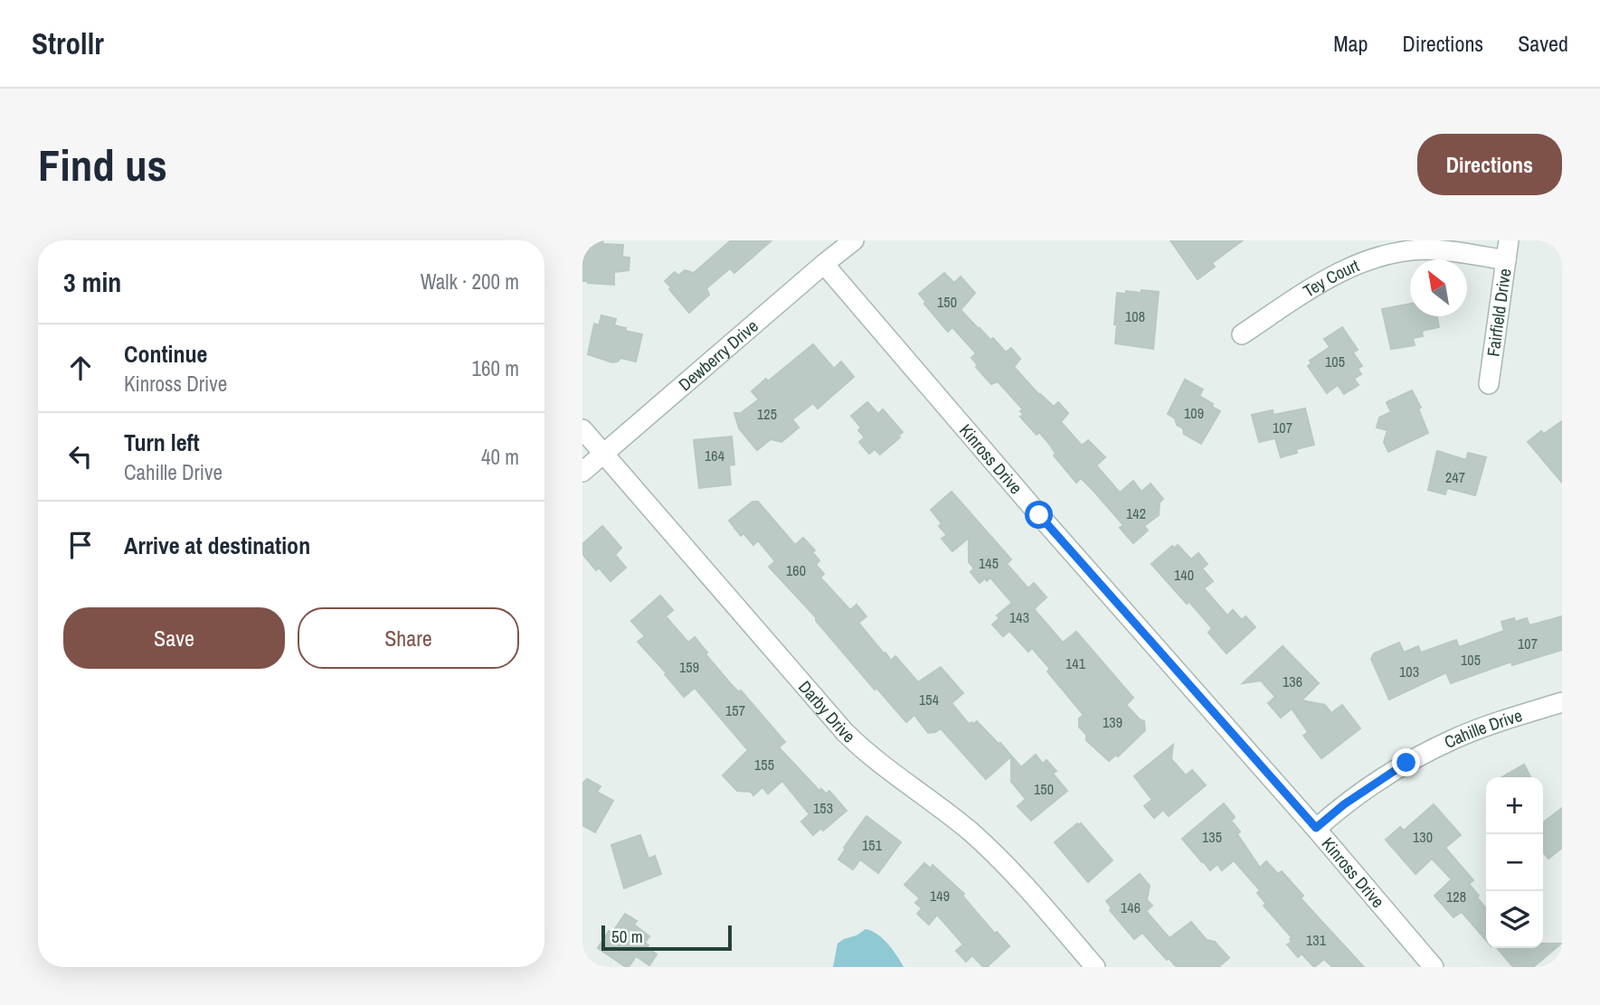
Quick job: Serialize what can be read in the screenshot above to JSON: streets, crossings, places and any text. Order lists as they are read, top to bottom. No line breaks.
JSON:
{"streets":{"street":["Tey Court","Fairfield Drive","Dewberry Drive","Kinross Drive","Darby Drive","Cahille Drive"]},"crossings":[["Tey Court","Fairfield Drive"],["Dewberry Drive","Kinross Drive"],["Dewberry Drive","Darby Drive"],["Kinross Drive","Cahille Drive"]],"house_numbers":["150","108","105","109","125","107","164","247","142","145","160","140","143","107","105","141","159","103","136","154","157","139","155","150","153","135","130","151","149","128","146","131"],"scale_bar":"50 m","north":"top left","page":{"header":"Strollr","nav":["Map","Directions","Saved"],"buttons":["Directions",["Save","Share"]],"title":"Find us","heading":["3 min","Walk · 200 m"],"list":[["Continue","Kinross Drive","160 m"],["Turn left","Cahille Drive","40 m"],"Arrive at destination"],"map_buttons":["+","−"],"scale":"50 m"}}
